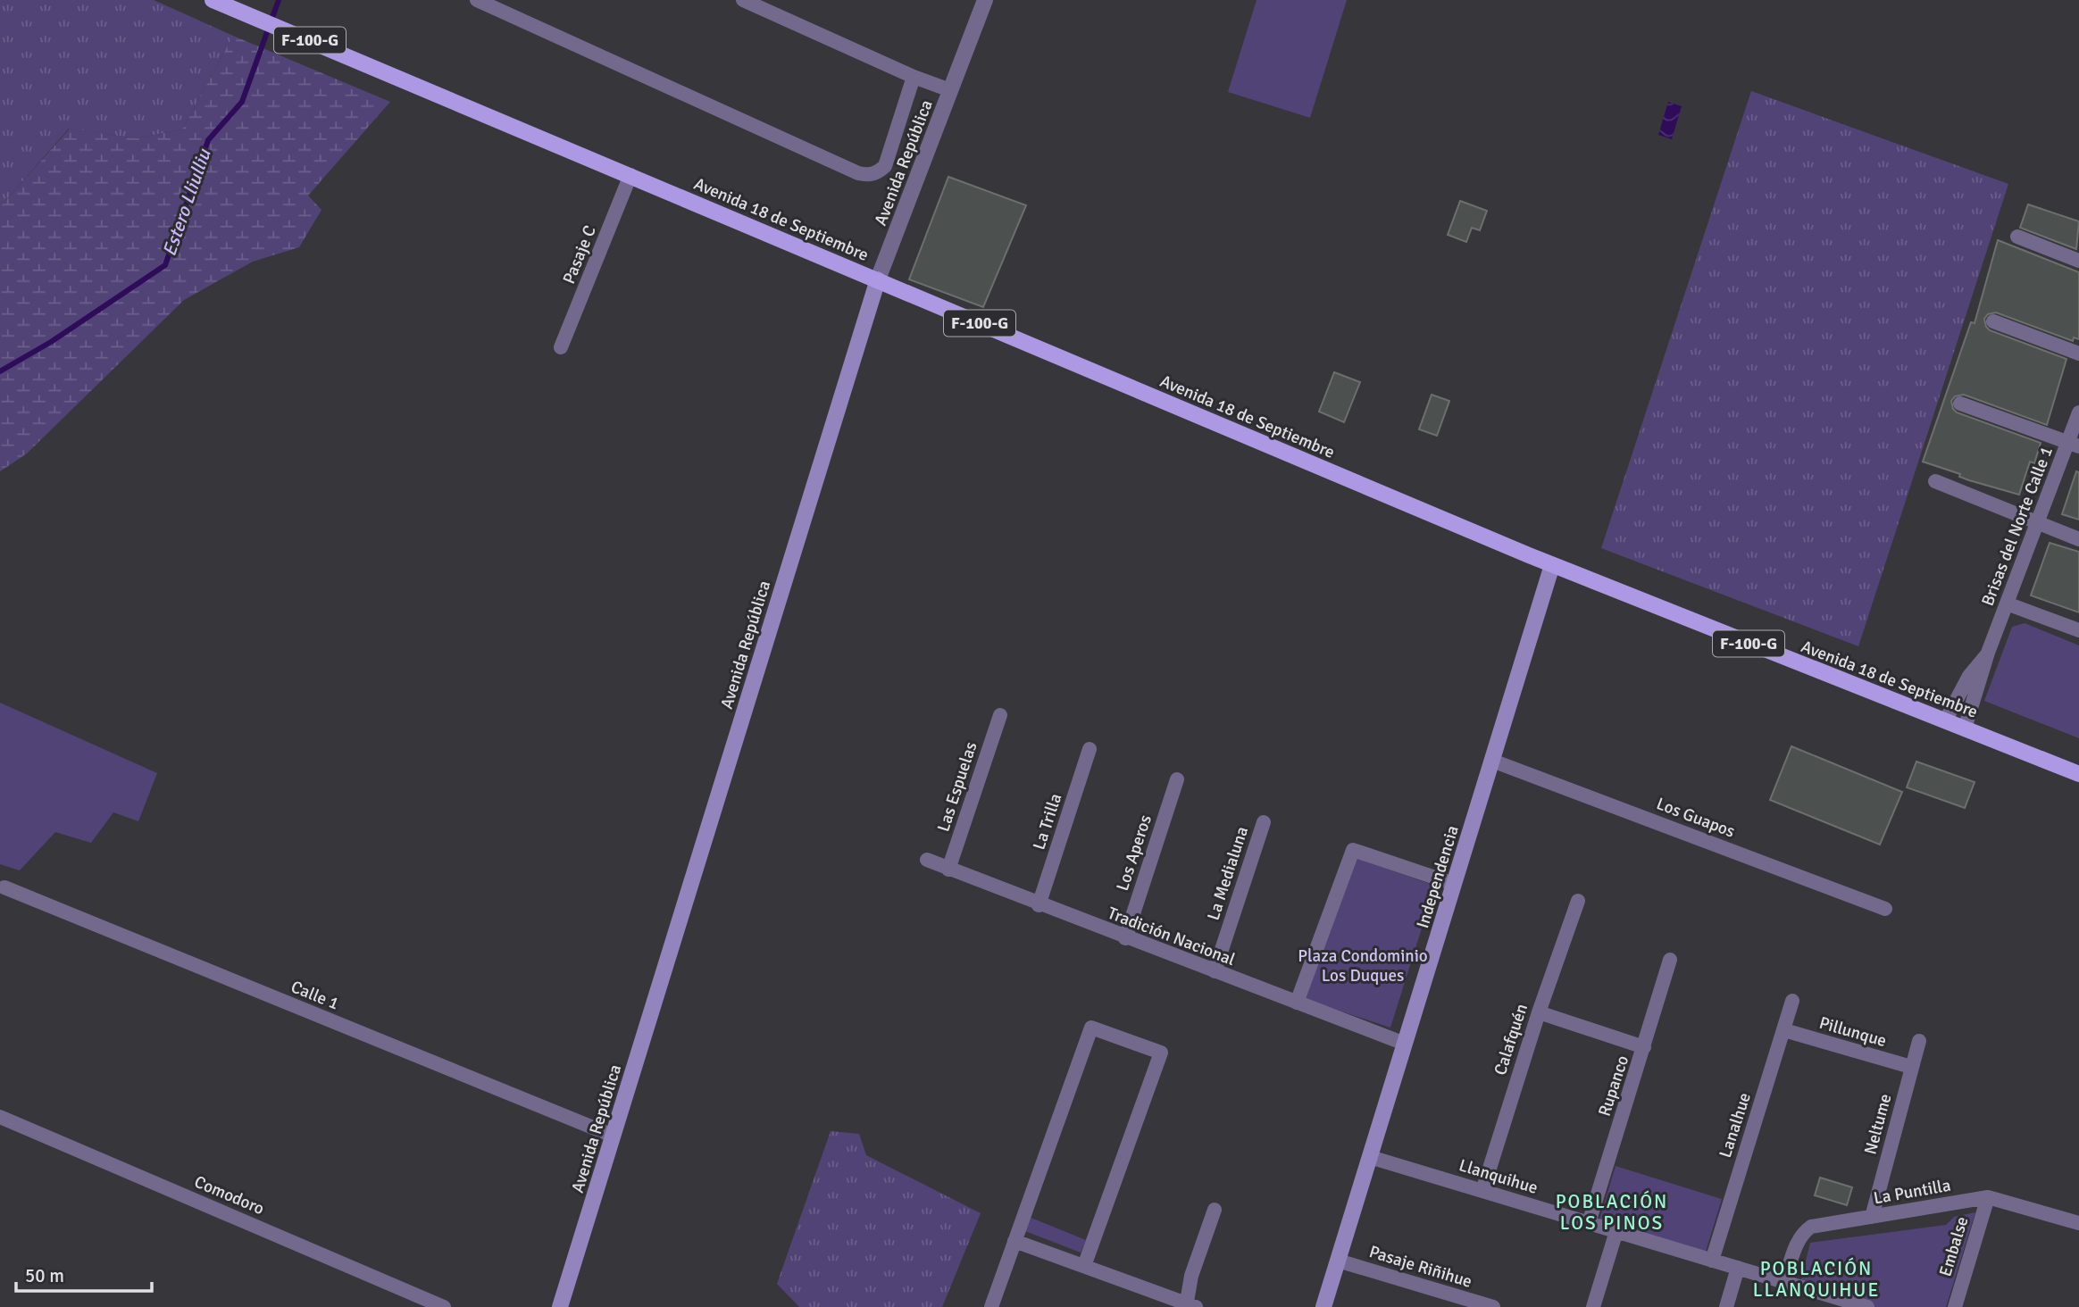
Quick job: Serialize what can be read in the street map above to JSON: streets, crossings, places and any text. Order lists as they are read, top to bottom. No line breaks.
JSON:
{"streets":{"main road":["F-100-G","Avenida República","Avenida 18 de Septiembre","Independencia"],"street":["Pasaje C","Brisas del Norte Calle 1","Las Espuelas","Los Guapos","La Trilla","Los Aperos","La Medialuna","Tradición Nacional","Calle 1","Pillunque","Calafquén","Rupanco","Neltume","Lanalhue","Llanquihue","La Puntilla","Comodoro","Embalse","Pasaje Riñihue"]},"crossings":[["Avenida República","Avenida 18 de Septiembre"],["Avenida República","Calle 1"],["Avenida 18 de Septiembre","Pasaje C"],["Avenida 18 de Septiembre","Brisas del Norte Calle 1"],["Avenida 18 de Septiembre","Independencia"],["Las Espuelas","Tradición Nacional"],["Los Guapos","Independencia"],["La Trilla","Tradición Nacional"],["Los Aperos","Tradición Nacional"],["La Medialuna","Tradición Nacional"],["Independencia","Tradición Nacional"],["Independencia","Llanquihue"],["Independencia","Pasaje Riñihue"],["Pillunque","Neltume"],["Pillunque","Lanalhue"],["Calafquén","Llanquihue"],["Rupanco","Llanquihue"],["Neltume","La Puntilla"],["Lanalhue","Llanquihue"],["Llanquihue","La Puntilla"],["La Puntilla","Embalse"]],"districts":["POBLACIÓN LOS PINOS","POBLACIÓN LLANQUIHUE"],"water":["Estero Lliulliu"],"parks":["Plaza Condominio Los Duques"],"scale_bar":"50 m"}
